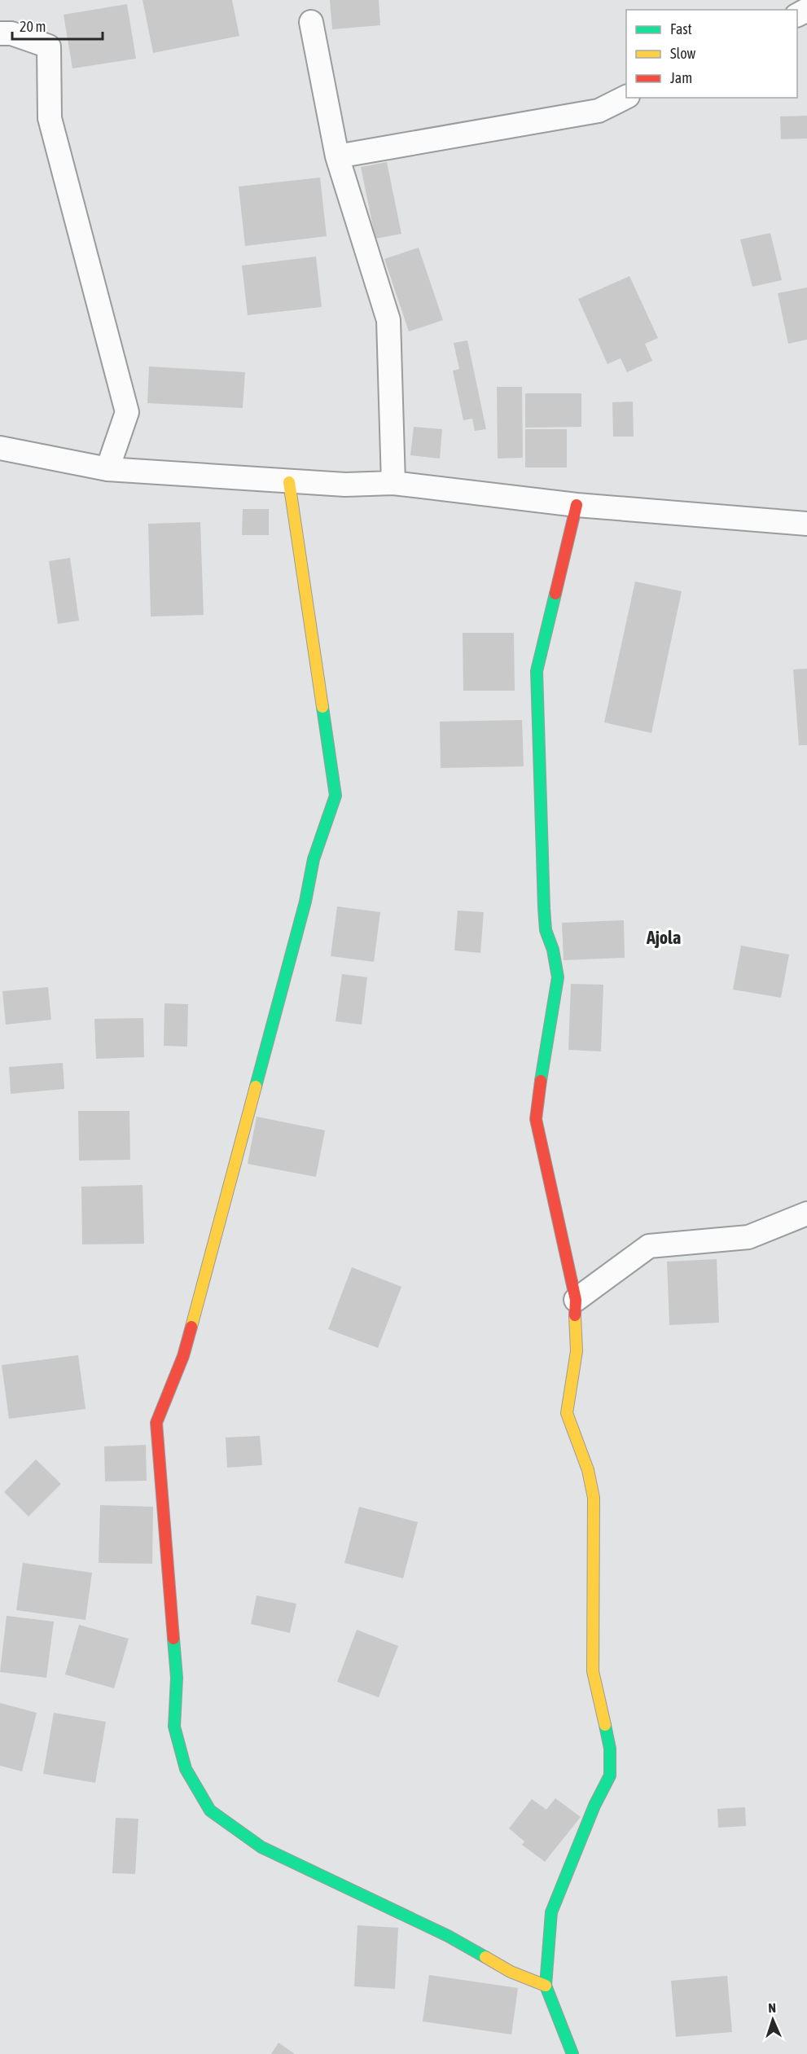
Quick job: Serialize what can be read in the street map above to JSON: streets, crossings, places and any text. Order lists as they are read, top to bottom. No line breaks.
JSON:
{"districts":["Ajola"],"legend":["Fast","Slow","Jam"],"scale_bar":"20 m","north":"top"}
